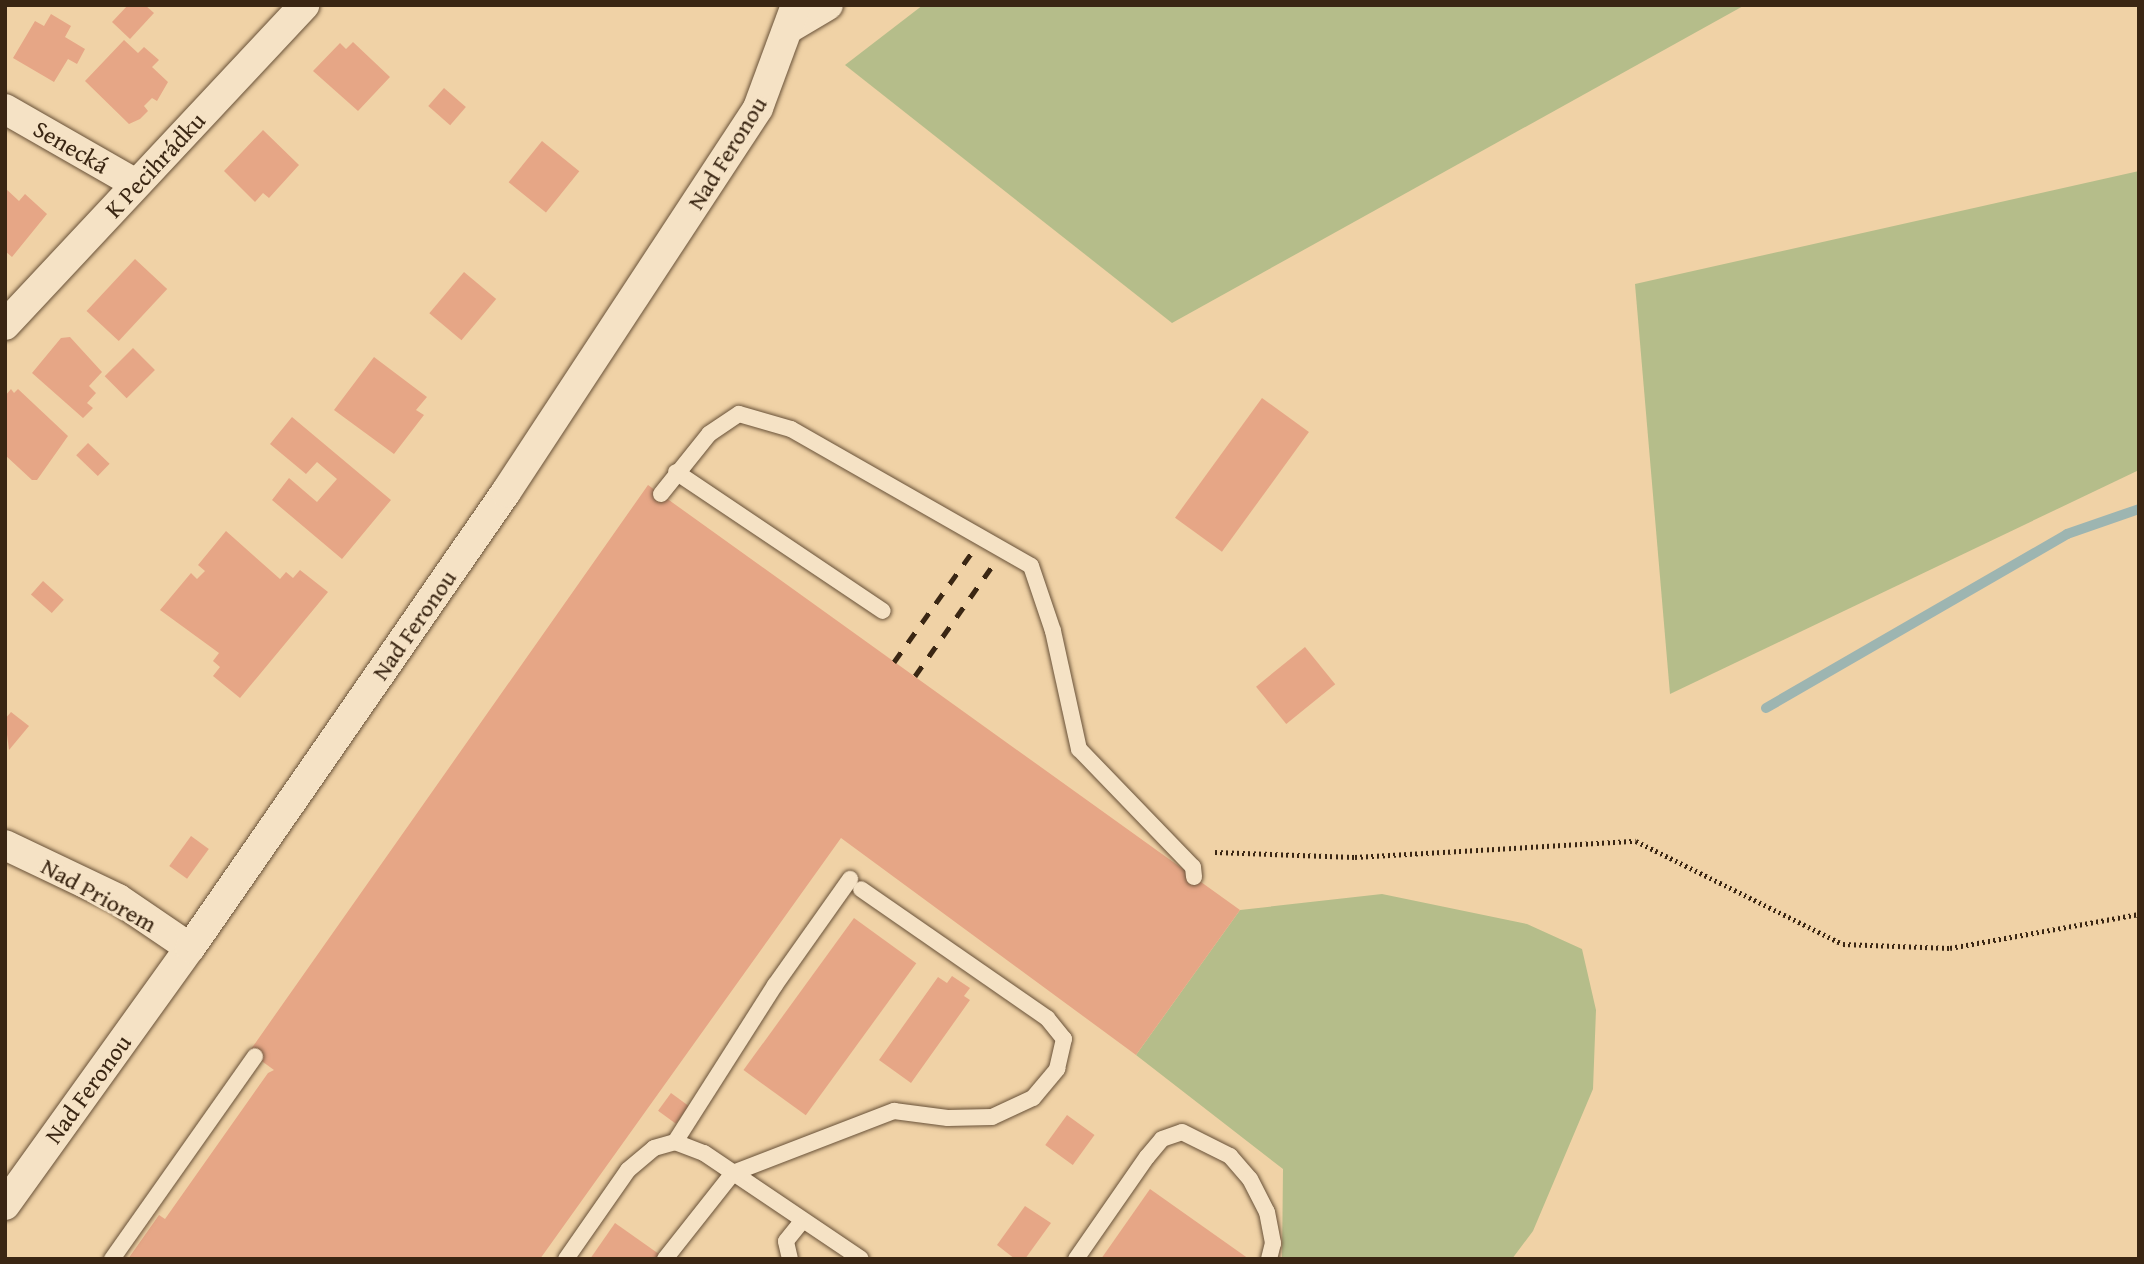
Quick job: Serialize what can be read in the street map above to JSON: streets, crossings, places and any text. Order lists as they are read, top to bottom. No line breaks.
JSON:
{"streets":{"street":["Senecká","Nad Feronou","K Pecihrádku","Nad Priorem"]},"crossings":[["Senecká","K Pecihrádku"],["Nad Feronou","Nad Priorem"]]}
